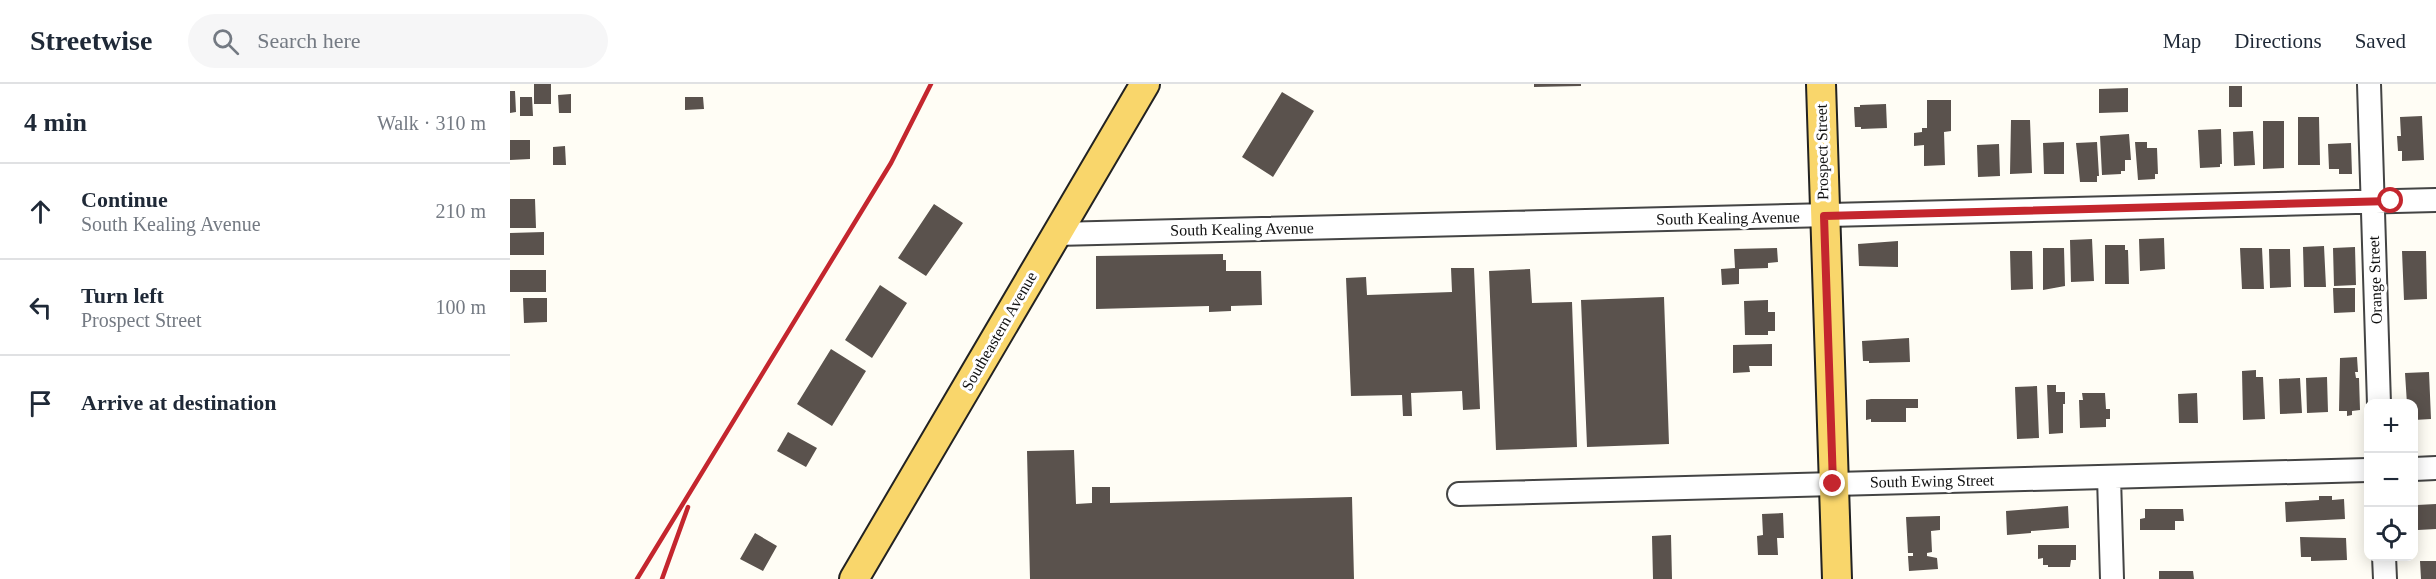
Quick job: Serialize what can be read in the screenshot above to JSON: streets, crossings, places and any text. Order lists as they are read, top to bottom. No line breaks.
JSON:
{"streets":{"main road":["Prospect Street","Southeastern Avenue"],"street":["South Kealing Avenue","Orange Street","South Ewing Street"]},"crossings":[["Prospect Street","South Kealing Avenue"],["Prospect Street","South Ewing Street"],["South Kealing Avenue","Orange Street"],["South Kealing Avenue","Southeastern Avenue"]],"page":{"header":"Streetwise","search":"Search here","nav":["Map","Directions","Saved"],"heading":["4 min","Walk · 310 m"],"list":[["Continue","South Kealing Avenue","210 m"],["Turn left","Prospect Street","100 m"],"Arrive at destination"],"map_buttons":["+","−"]}}
